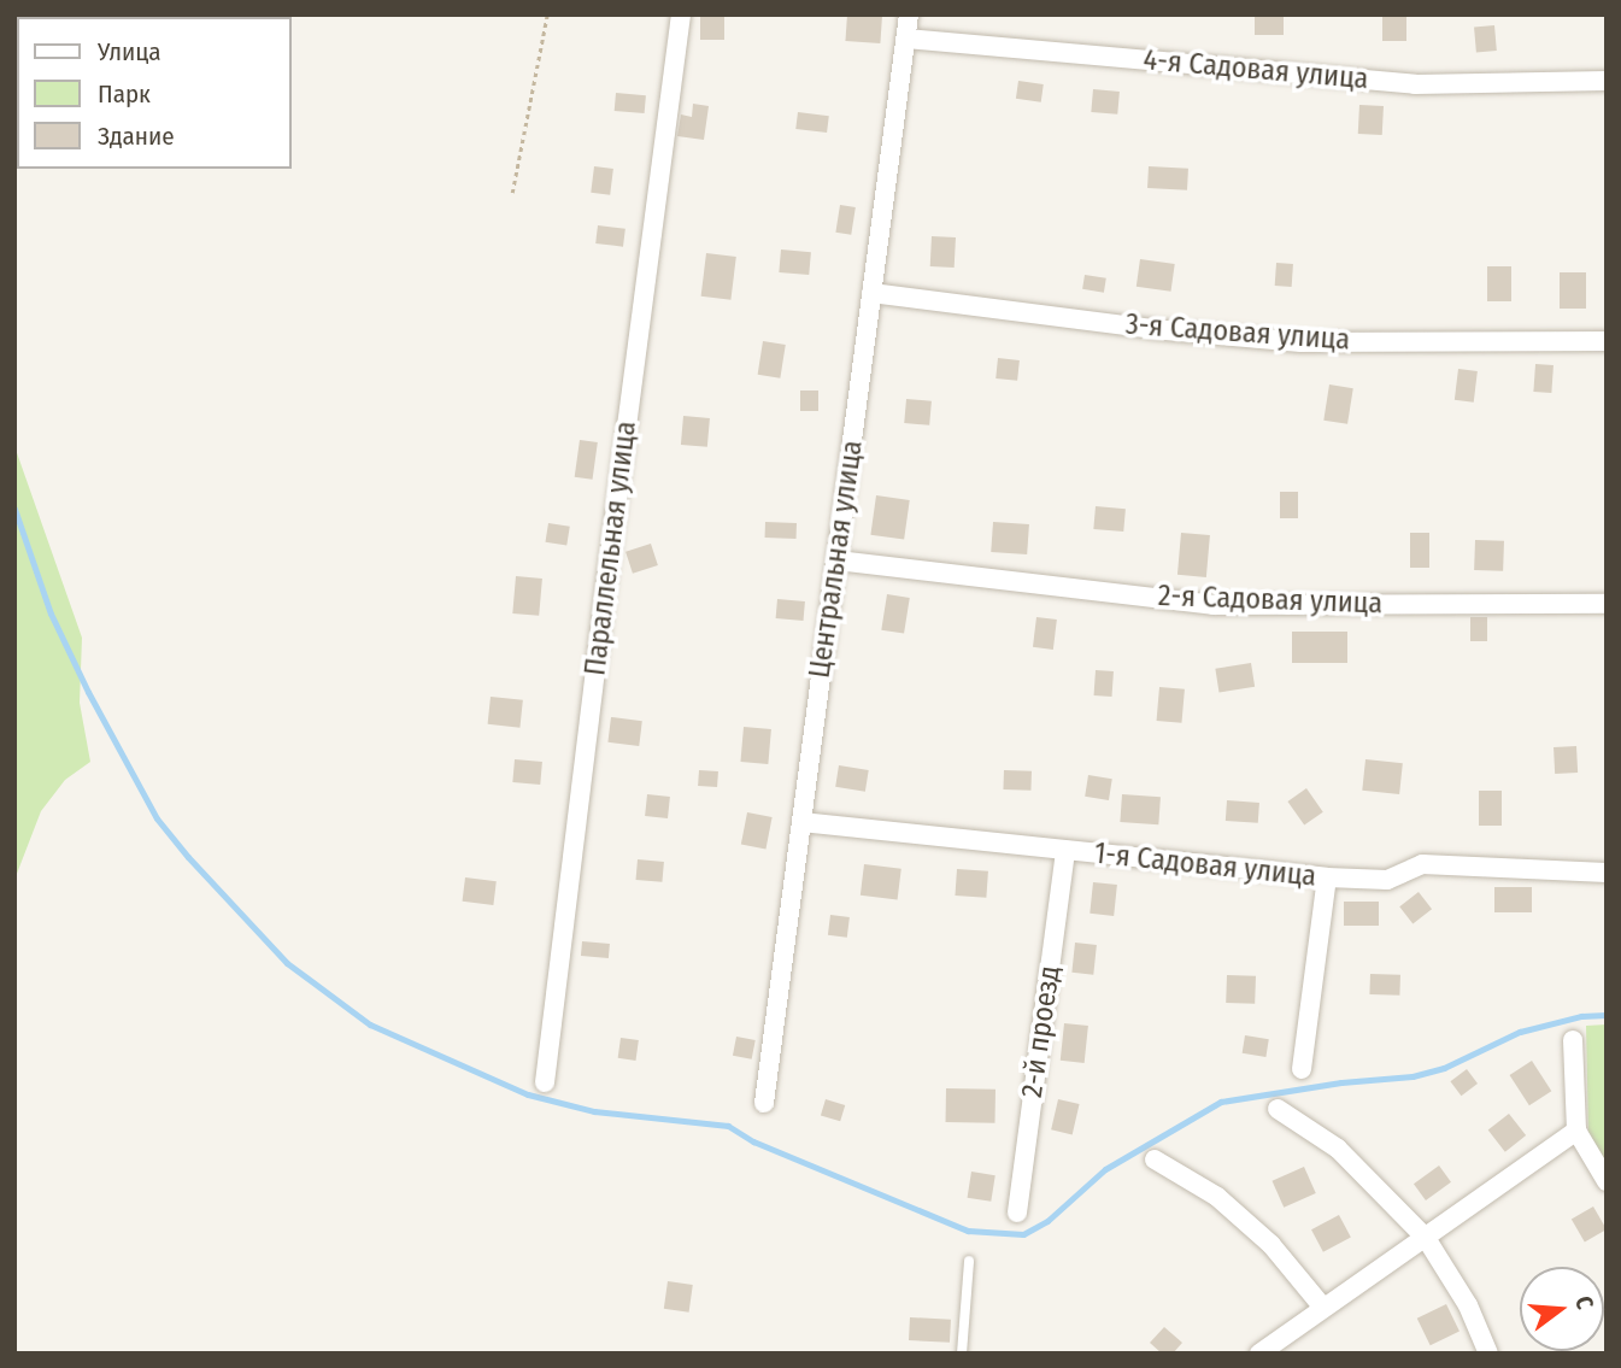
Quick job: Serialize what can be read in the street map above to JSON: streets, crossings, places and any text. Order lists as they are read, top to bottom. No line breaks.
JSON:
{"streets":{"street":["4-я Садовая улица","3-я Садовая улица","Параллельная улица","Центральная улица","2-я Садовая улица","1-я Садовая улица","2-й проезд"]},"crossings":[["4-я Садовая улица","Центральная улица"],["3-я Садовая улица","Центральная улица"],["Центральная улица","2-я Садовая улица"],["Центральная улица","1-я Садовая улица"],["1-я Садовая улица","2-й проезд"]],"legend":["Улица","Парк","Здание"],"north":"right"}
